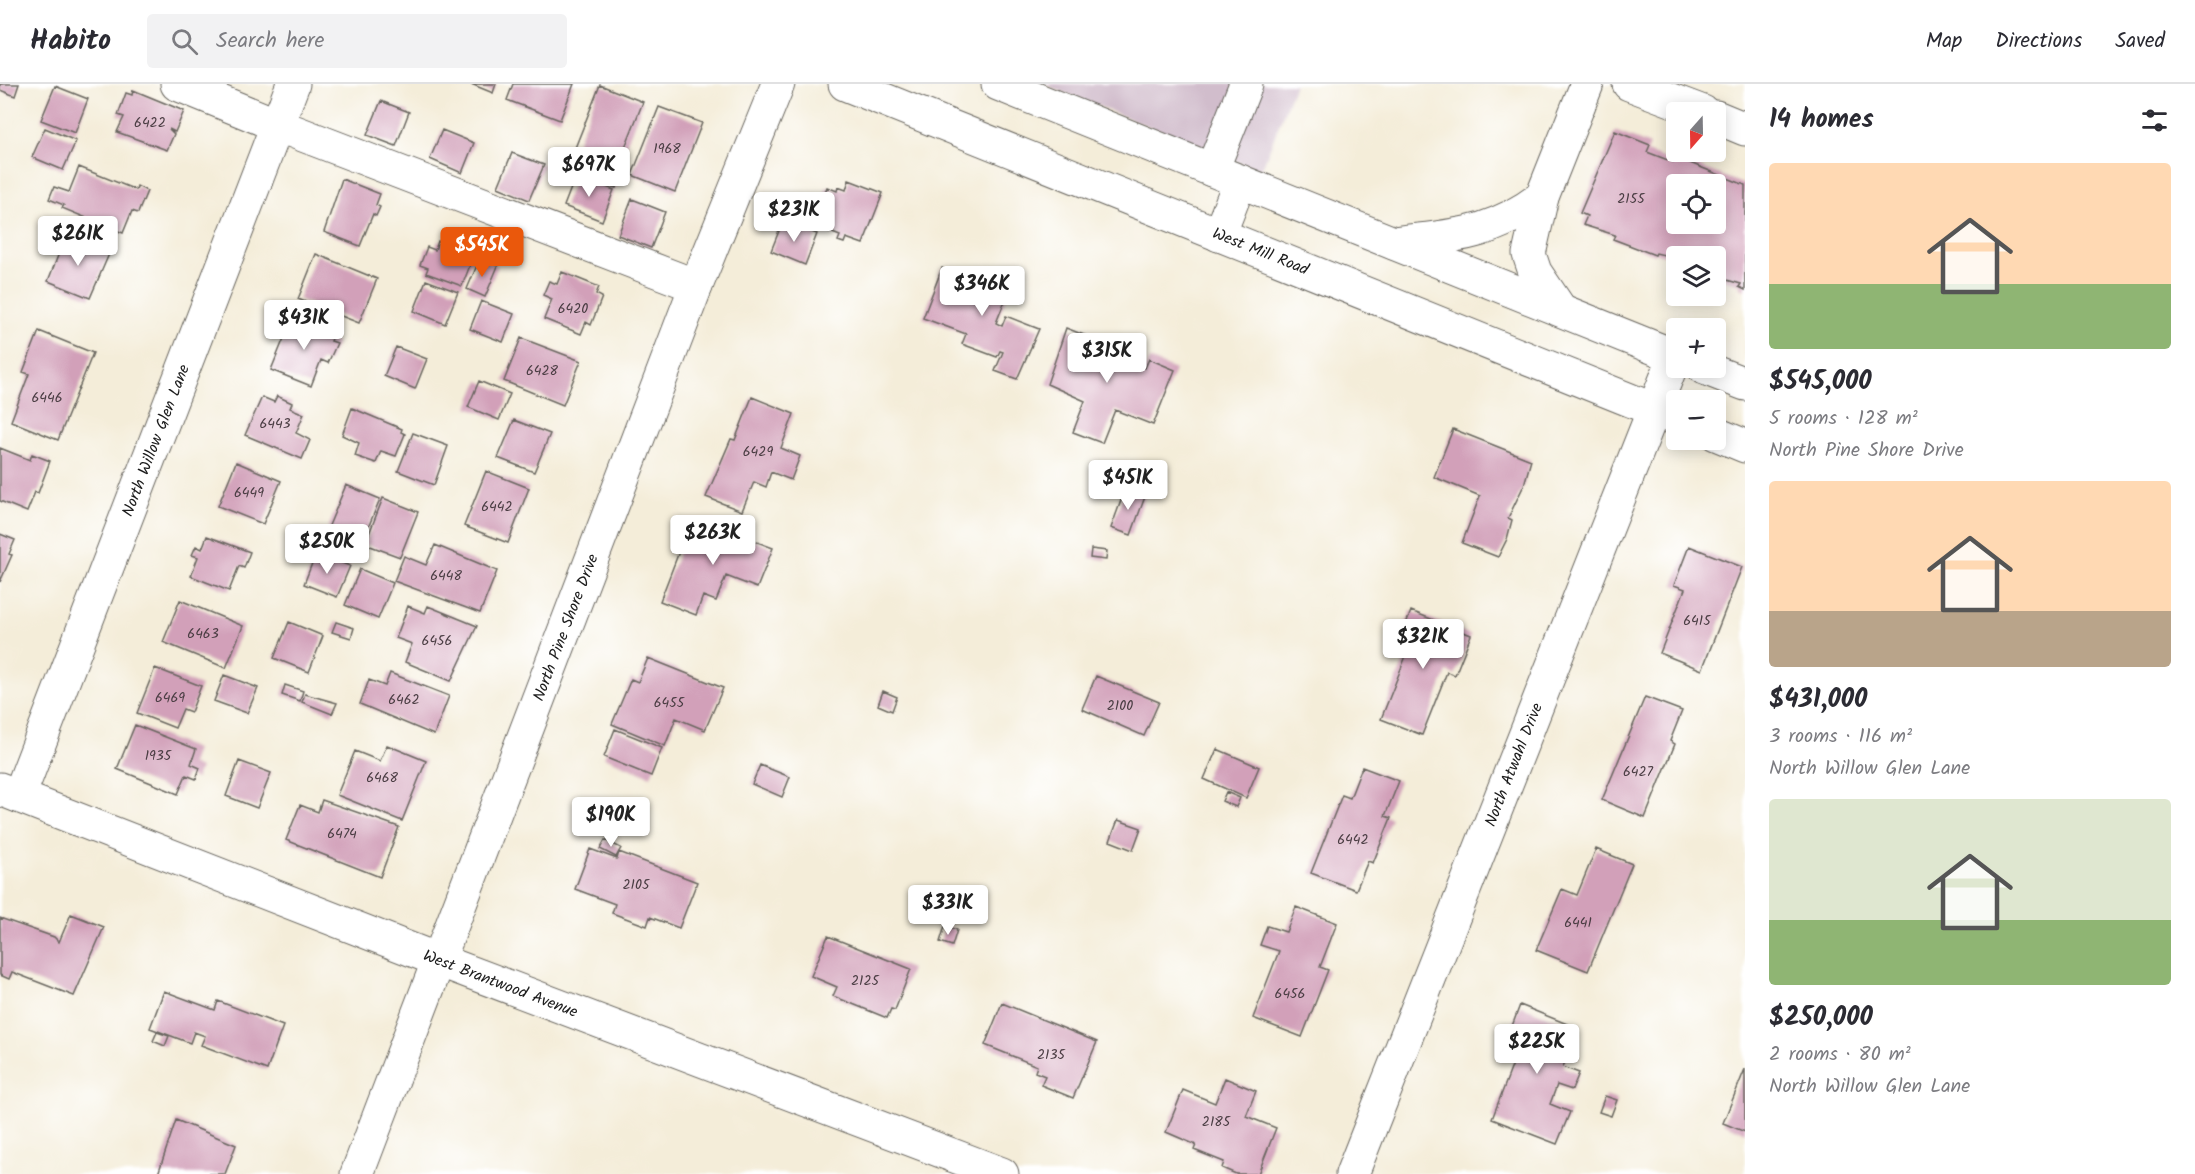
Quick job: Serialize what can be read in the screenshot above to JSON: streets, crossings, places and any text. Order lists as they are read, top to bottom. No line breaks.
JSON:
{"streets":{"street":["West Mill Road","North Willow Glen Lane","North Pine Shore Drive","North Atwahl Drive","West Brantwood Avenue"]},"crossings":[["West Mill Road","North Atwahl Drive"],["North Willow Glen Lane","West Brantwood Avenue"],["North Pine Shore Drive","West Brantwood Avenue"]],"house_numbers":["6422","1968","2155","6420","6428","6446","6443","6429","6449","6442","6448","6415","6463","6456","6469","6462","6455","2100","1935","6427","6468","6474","6442","2105","6441","2125","6456","2135","2185"],"north":"bottom","page":{"header":"Habito","search":"Search here","nav":["Map","Directions","Saved"],"heading":"14 homes","map_buttons":["+","−"],"price":["$697K","$231K","$261K","$545K","$346K","$431K","$315K","$451K","$263K","$250K","$321K","$190K","$331K","$225K"],"list":[{"name":"$545,000","note":"5 rooms · 128 m² · North Pine Shore Drive"},{"name":"$431,000","note":"3 rooms · 116 m² · North Willow Glen Lane"},{"name":"$250,000","note":"2 rooms · 80 m² · North Willow Glen Lane"}]}}
